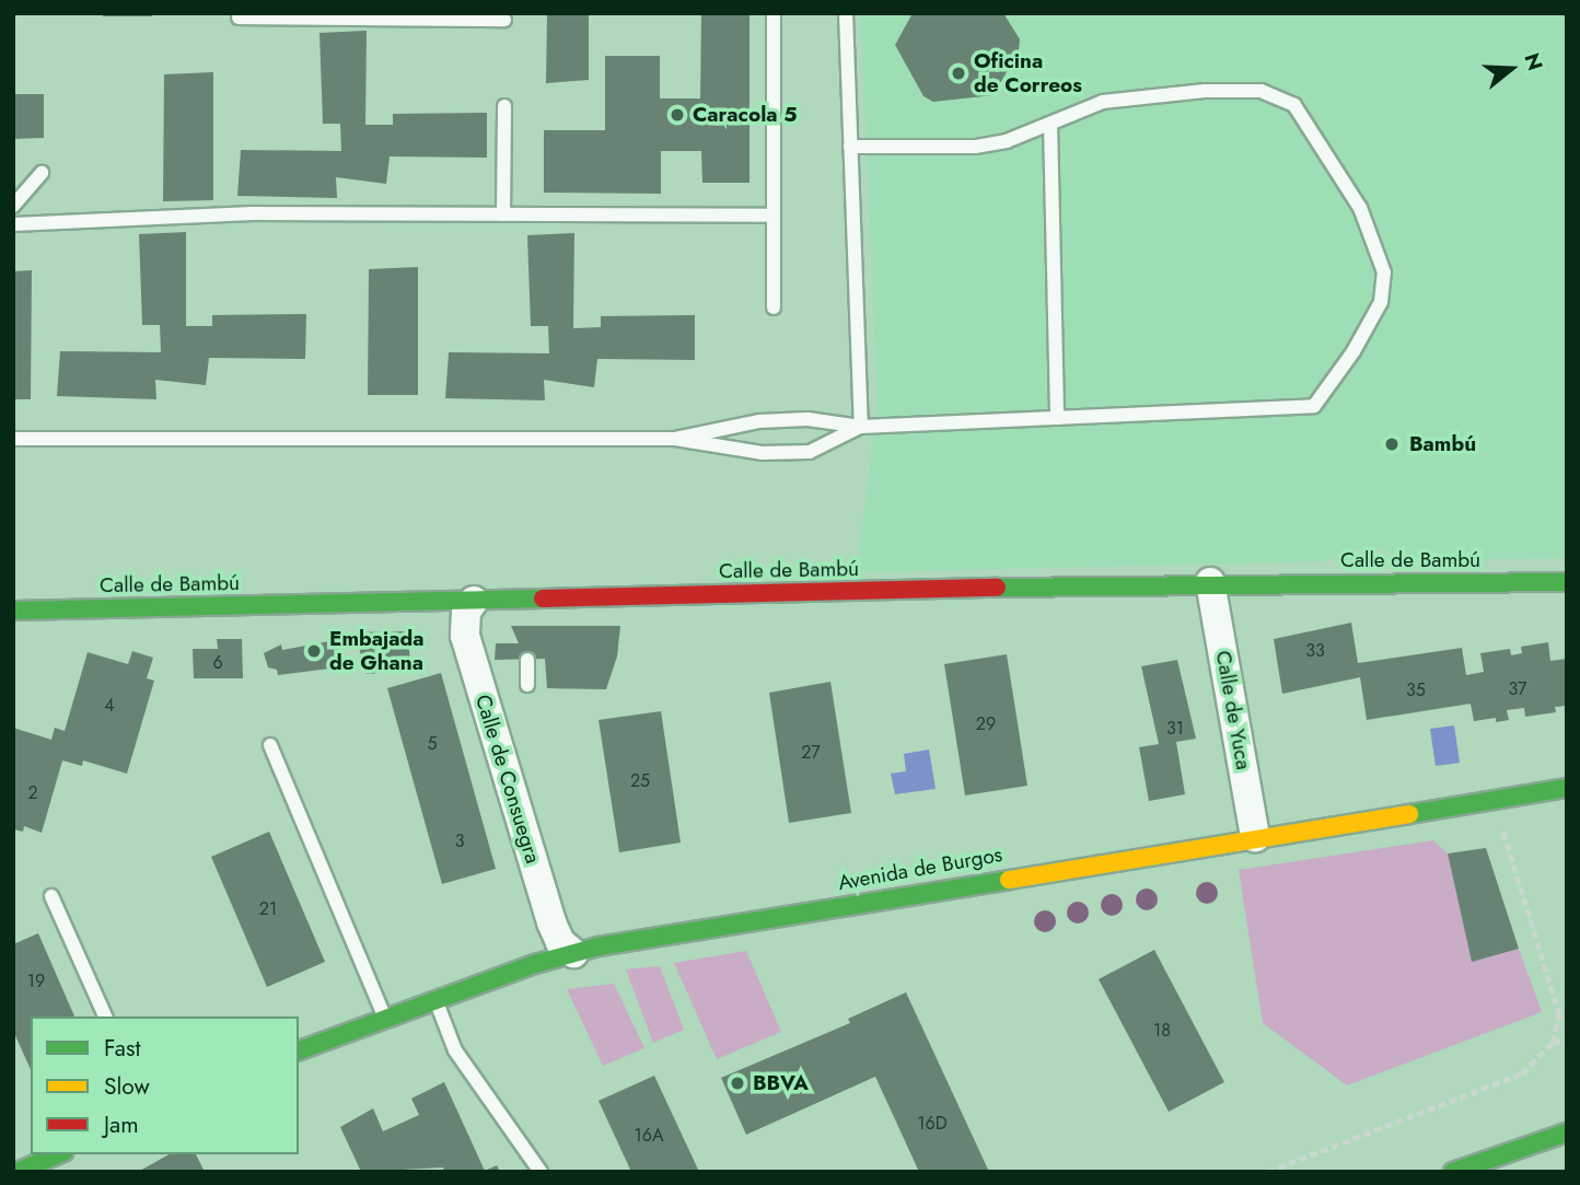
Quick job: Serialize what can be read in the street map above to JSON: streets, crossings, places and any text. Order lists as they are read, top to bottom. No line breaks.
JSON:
{"streets":{"main road":["Calle de Bambú","Avenida de Burgos"],"street":["Calle de Yuca","Calle de Consuegra"]},"crossings":[["Calle de Bambú","Calle de Yuca"],["Calle de Bambú","Calle de Consuegra"],["Calle de Yuca","Avenida de Burgos"],["Calle de Consuegra","Avenida de Burgos"]],"places":["Oficina de Correos","Caracola 5","Bambú","Embajada de Ghana","BBVA"],"house_numbers":["33","6","37","35","4","29","31","5","27","25","2","3","21","19","18","16D","16A"],"legend":["Fast","Slow","Jam"],"north":"right"}
